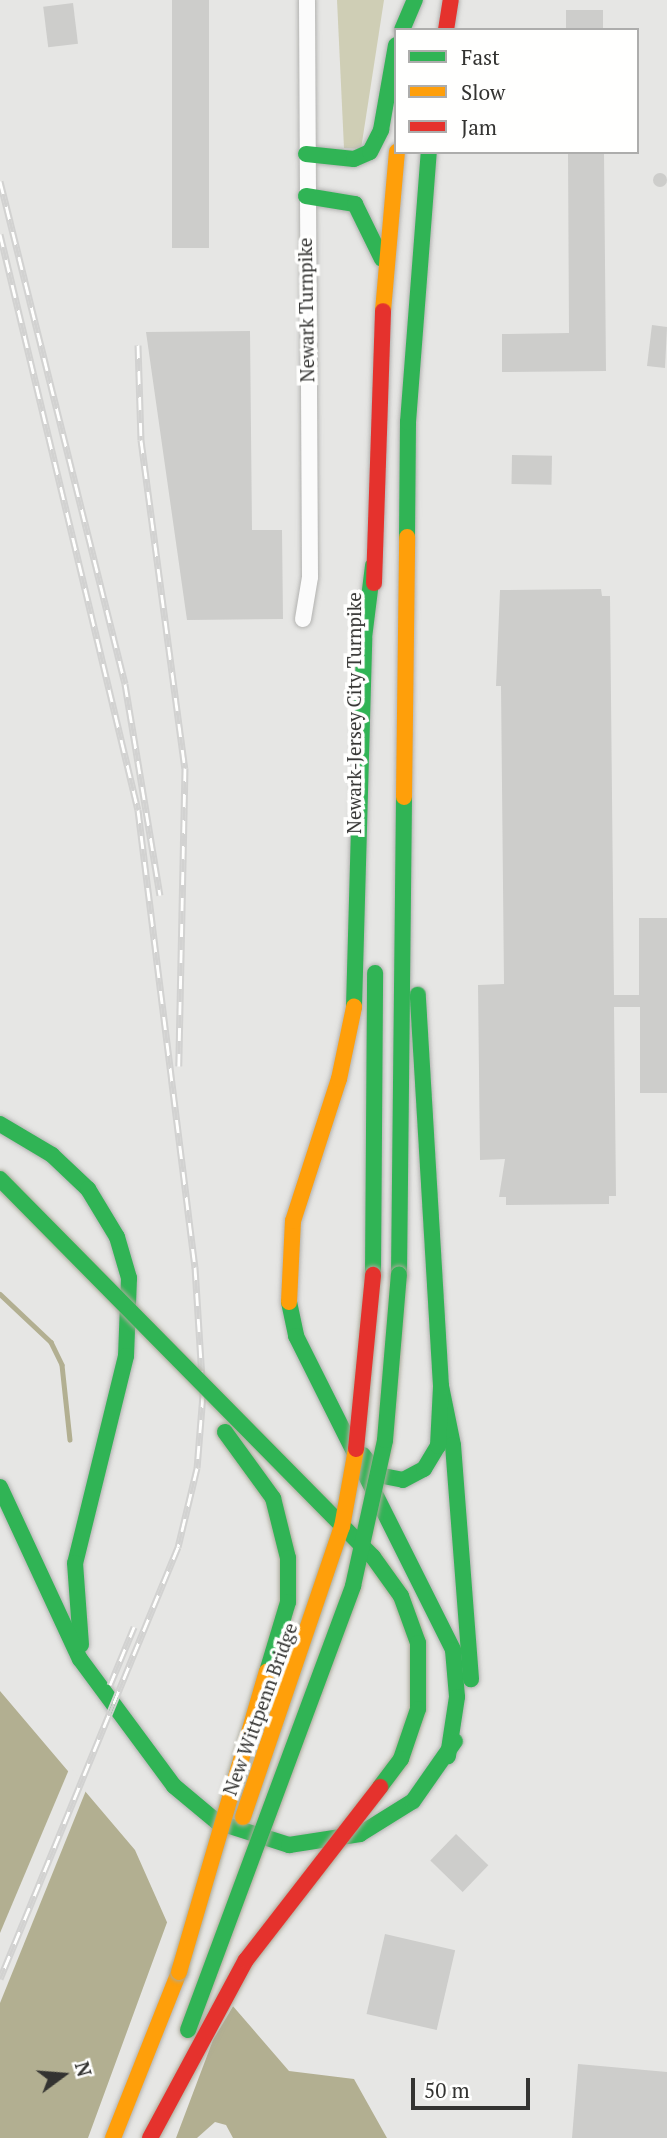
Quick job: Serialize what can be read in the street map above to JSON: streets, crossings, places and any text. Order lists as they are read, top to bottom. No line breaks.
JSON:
{"streets":{"highway":["Newark-Jersey City Turnpike","New Wittpenn Bridge"],"street":["Newark Turnpike"]},"legend":["Fast","Slow","Jam"],"scale_bar":"50 m","north":"right"}
